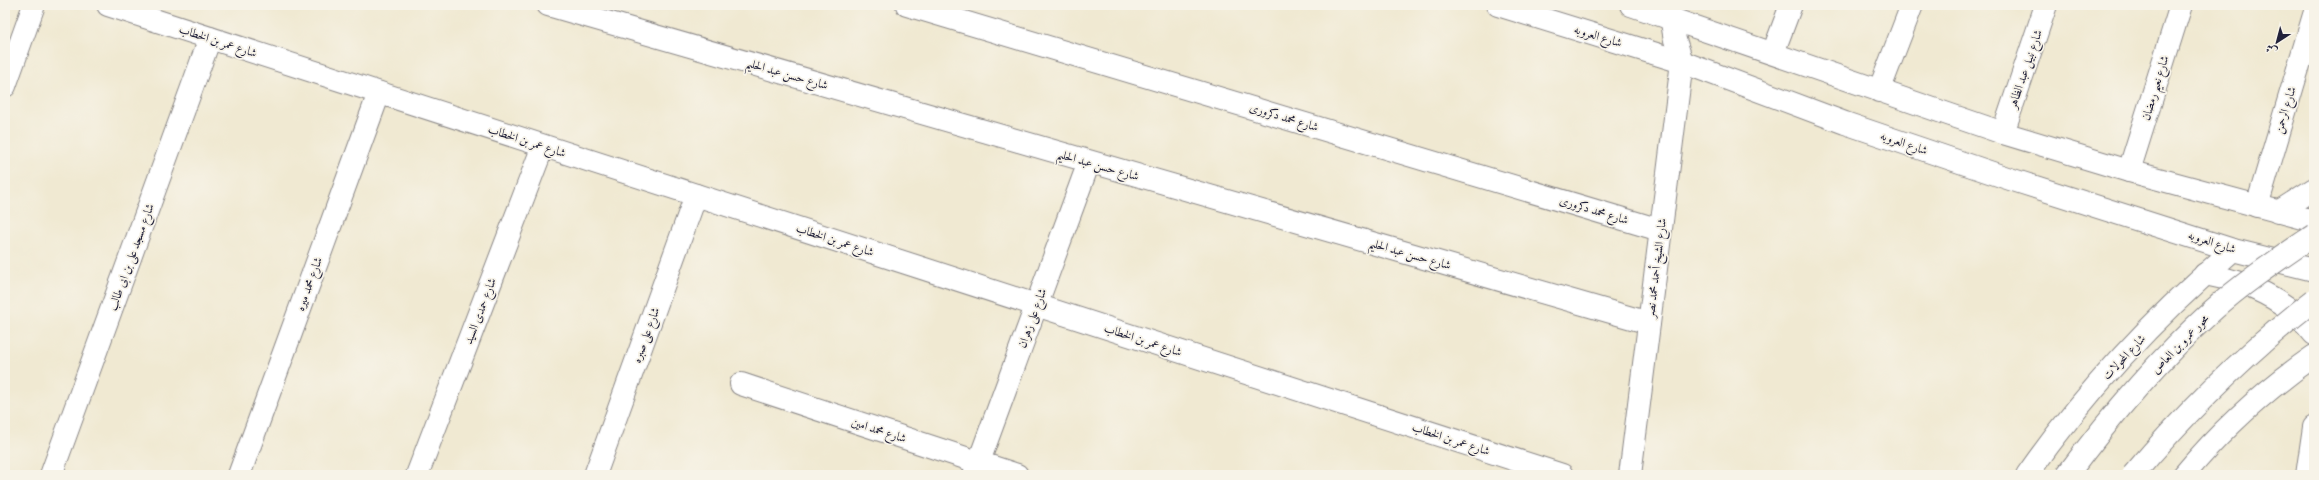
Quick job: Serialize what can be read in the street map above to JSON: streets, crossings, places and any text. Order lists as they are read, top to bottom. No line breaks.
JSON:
{"streets":{"street":["شارع العروبه","شارع عمر بن الخطاب","شارع نبيل عبد الظاهر","شارع حسن عبد الحليم","شارع نعيم رمضان","شارع الرحمن","شارع محمد دكرورى","شارع مسجد على بن ابى طالب","شارع الشيخ أحمد محمد نصر","شارع محمد ميره","شارع حمدى السيد","شارع على زهران","شارع على صبره","محور عمرو بن العاص","شارع المحولات","شارع محمد امين"]},"crossings":[["شارع العروبه","شارع الشيخ أحمد محمد نصر"],["شارع العروبه","شارع المحولات"],["شارع عمر بن الخطاب","شارع مسجد على بن ابى طالب"],["شارع عمر بن الخطاب","شارع محمد ميره"],["شارع عمر بن الخطاب","شارع حمدى السيد"],["شارع عمر بن الخطاب","شارع على زهران"],["شارع عمر بن الخطاب","شارع على صبره"],["شارع حسن عبد الحليم","شارع الشيخ أحمد محمد نصر"],["شارع حسن عبد الحليم","شارع على زهران"],["شارع محمد دكرورى","شارع الشيخ أحمد محمد نصر"],["شارع على زهران","شارع محمد امين"]],"north":"bottom left"}
